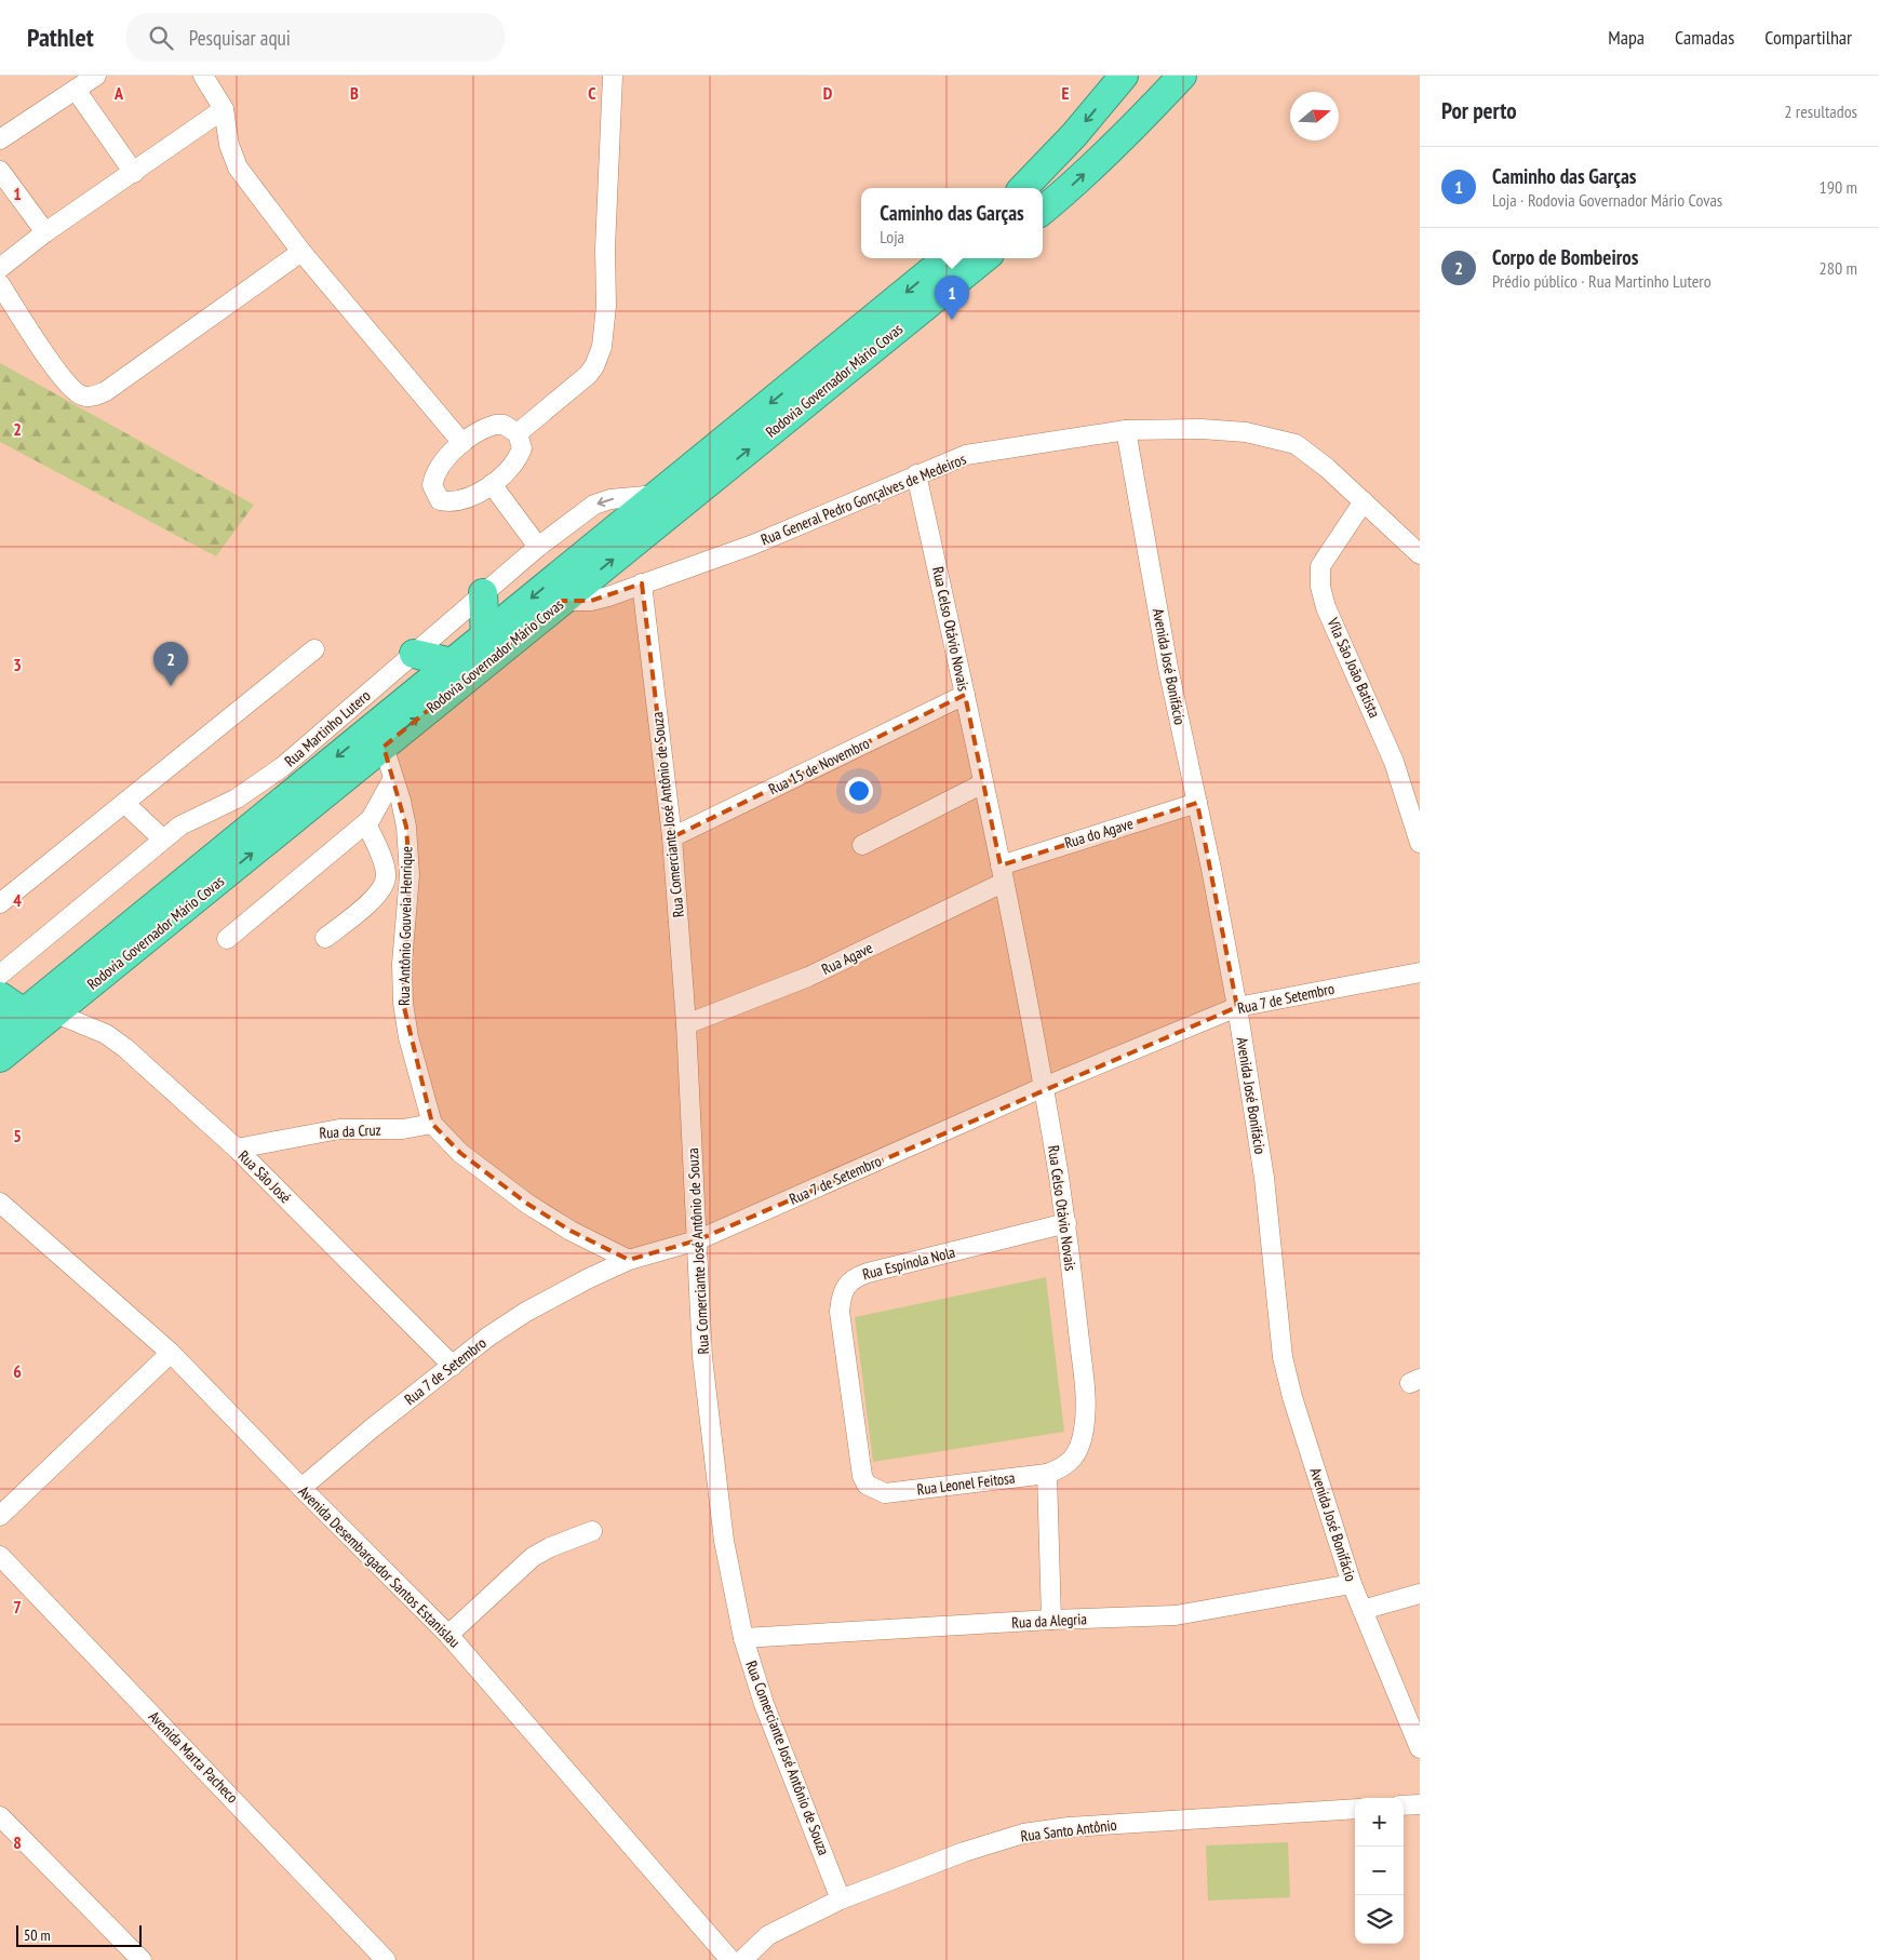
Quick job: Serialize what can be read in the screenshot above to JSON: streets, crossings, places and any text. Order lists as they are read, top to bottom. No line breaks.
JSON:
{"streets":{"highway":["Rodovia Governador Mário Covas"],"street":["Rua General Pedro Gonçalves de Medeiros","Rua Celso Otávio Novais","Avenida José Bonifácio","Vila São João Batista","Rua Martinho Lutero","Rua 15 de Novembro","Rua Comerciante José Antônio de Souza","Rua do Agave","Rua Antônio Gouveia Henrique","Rua Agave","Rua 7 de Setembro","Rua da Cruz","Rua São José","Rua Espínola Nola","Rua Leonel Feitosa","Avenida Desembargador Santos Estanislau","Rua da Alegria","Avenida Marta Pacheco","Rua Santo Antônio"]},"crossings":[["Rodovia Governador Mário Covas","Rua General Pedro Gonçalves de Medeiros"],["Rodovia Governador Mário Covas","Rua Martinho Lutero"],["Rodovia Governador Mário Covas","Rua Antônio Gouveia Henrique"],["Rodovia Governador Mário Covas","Rua São José"],["Rua General Pedro Gonçalves de Medeiros","Rua Celso Otávio Novais"],["Rua General Pedro Gonçalves de Medeiros","Avenida José Bonifácio"],["Rua General Pedro Gonçalves de Medeiros","Vila São João Batista"],["Rua General Pedro Gonçalves de Medeiros","Rua Comerciante José Antônio de Souza"],["Rua Celso Otávio Novais","Rua 15 de Novembro"],["Rua Celso Otávio Novais","Rua do Agave"],["Rua Celso Otávio Novais","Rua Agave"],["Rua Celso Otávio Novais","Rua 7 de Setembro"],["Rua Celso Otávio Novais","Rua Espínola Nola"],["Rua Celso Otávio Novais","Rua Leonel Feitosa"],["Avenida José Bonifácio","Rua do Agave"],["Avenida José Bonifácio","Rua 7 de Setembro"],["Avenida José Bonifácio","Rua da Alegria"],["Rua 15 de Novembro","Rua Comerciante José Antônio de Souza"],["Rua Comerciante José Antônio de Souza","Rua Agave"],["Rua Comerciante José Antônio de Souza","Rua 7 de Setembro"],["Rua Comerciante José Antônio de Souza","Rua da Alegria"],["Rua Comerciante José Antônio de Souza","Rua Santo Antônio"],["Rua do Agave","Rua Agave"],["Rua Antônio Gouveia Henrique","Rua 7 de Setembro"],["Rua Antônio Gouveia Henrique","Rua da Cruz"],["Rua 7 de Setembro","Rua São José"],["Rua 7 de Setembro","Avenida Desembargador Santos Estanislau"],["Rua da Cruz","Rua São José"],["Rua Espínola Nola","Rua Leonel Feitosa"]],"scale_bar":"50 m","north":"right","page":{"header":"Pathlet","search":"Pesquisar aqui","nav":["Mapa","Camadas","Compartilhar"],"heading":["Por perto","2 resultados"],"list":[{"mark":"1","name":"Caminho das Garças","note":"Loja · Rodovia Governador Mário Covas","value":"190 m"},{"mark":"2","name":"Corpo de Bombeiros","note":"Prédio público · Rua Martinho Lutero","value":"280 m"}],"popup":["Caminho das Garças","Loja"],"pins":["1","2"],"map_buttons":["+","−"],"scale":"50 m"},"grid":{"columns":["A","B","C","D","E"],"rows":["1","2","3","4","5","6","7","8"]}}
